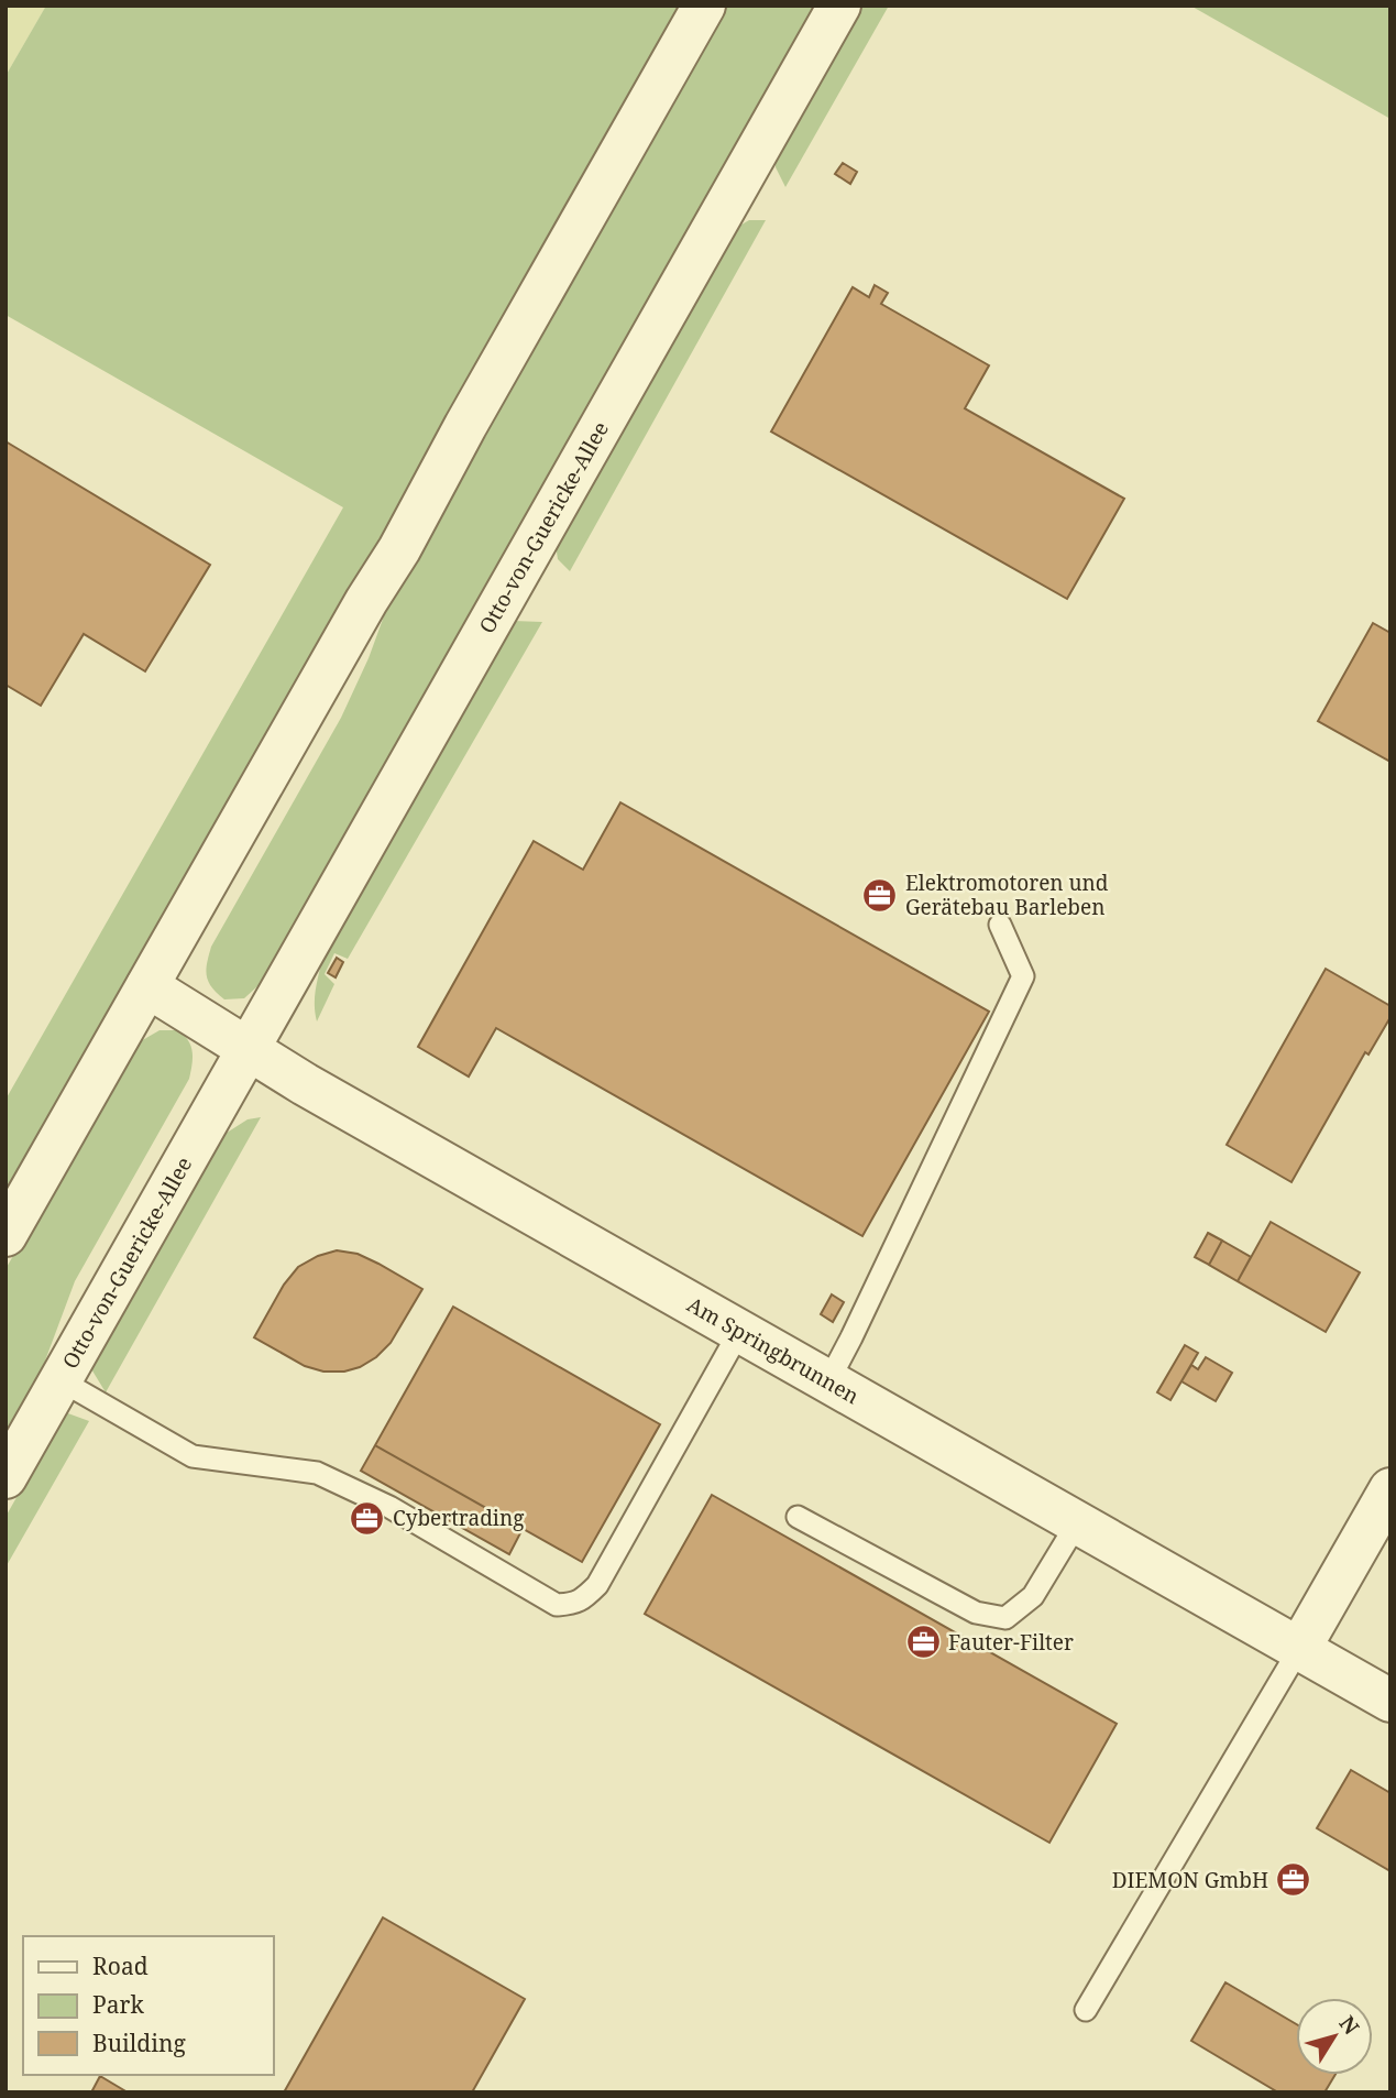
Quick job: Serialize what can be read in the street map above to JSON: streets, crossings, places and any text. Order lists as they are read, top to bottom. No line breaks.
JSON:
{"streets":{"street":["Otto-von-Guericke-Allee","Am Springbrunnen"]},"crossings":[["Otto-von-Guericke-Allee","Am Springbrunnen"]],"places":{"office":["Elektromotoren und Gerätebau Barleben","Cybertrading","Fauter-Filter","DIEMON GmbH"]},"legend":["Road","Park","Building"],"north":"top right"}
